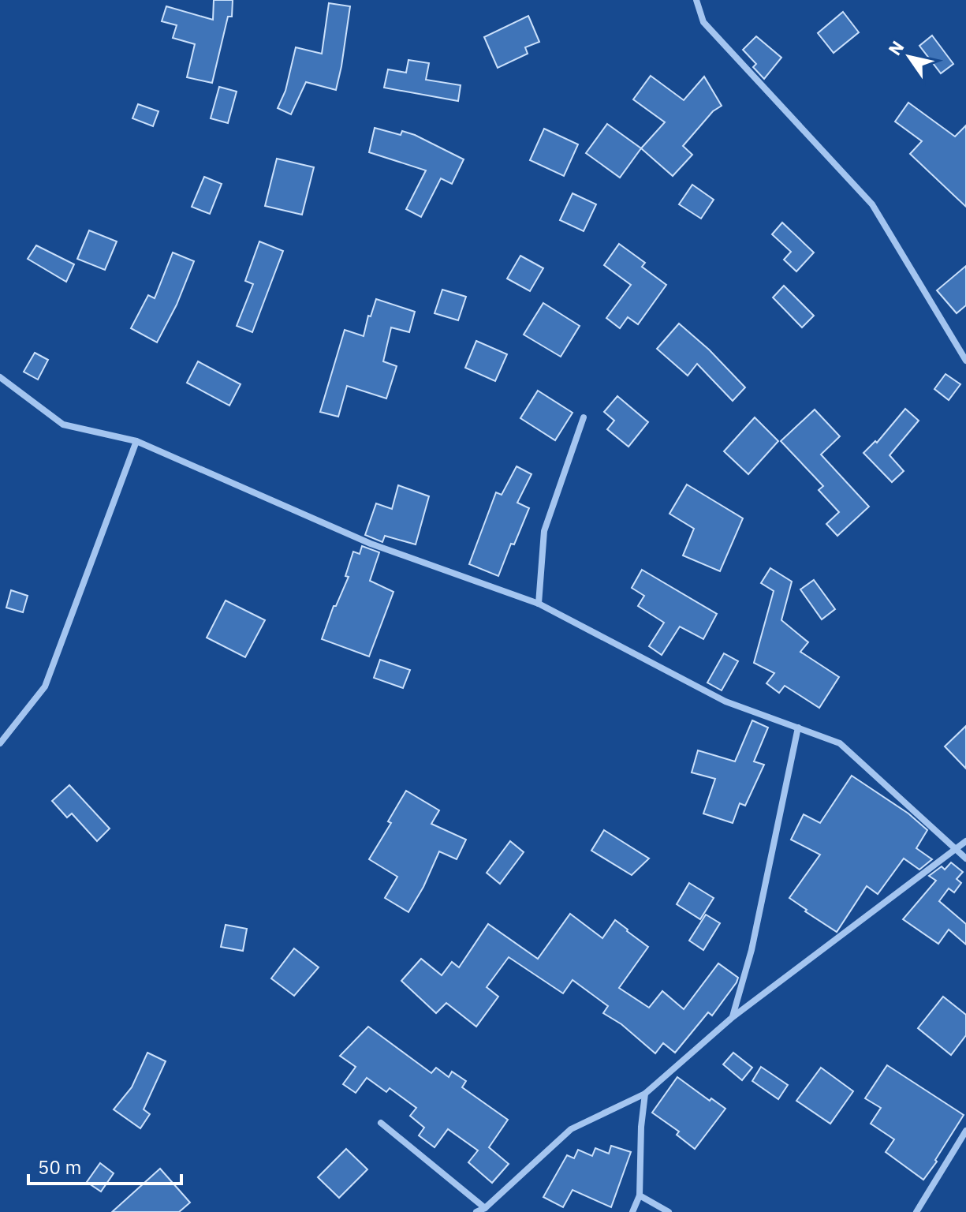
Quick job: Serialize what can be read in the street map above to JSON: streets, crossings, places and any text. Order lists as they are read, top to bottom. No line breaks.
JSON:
{"scale_bar":"50 m","north":"top left"}
